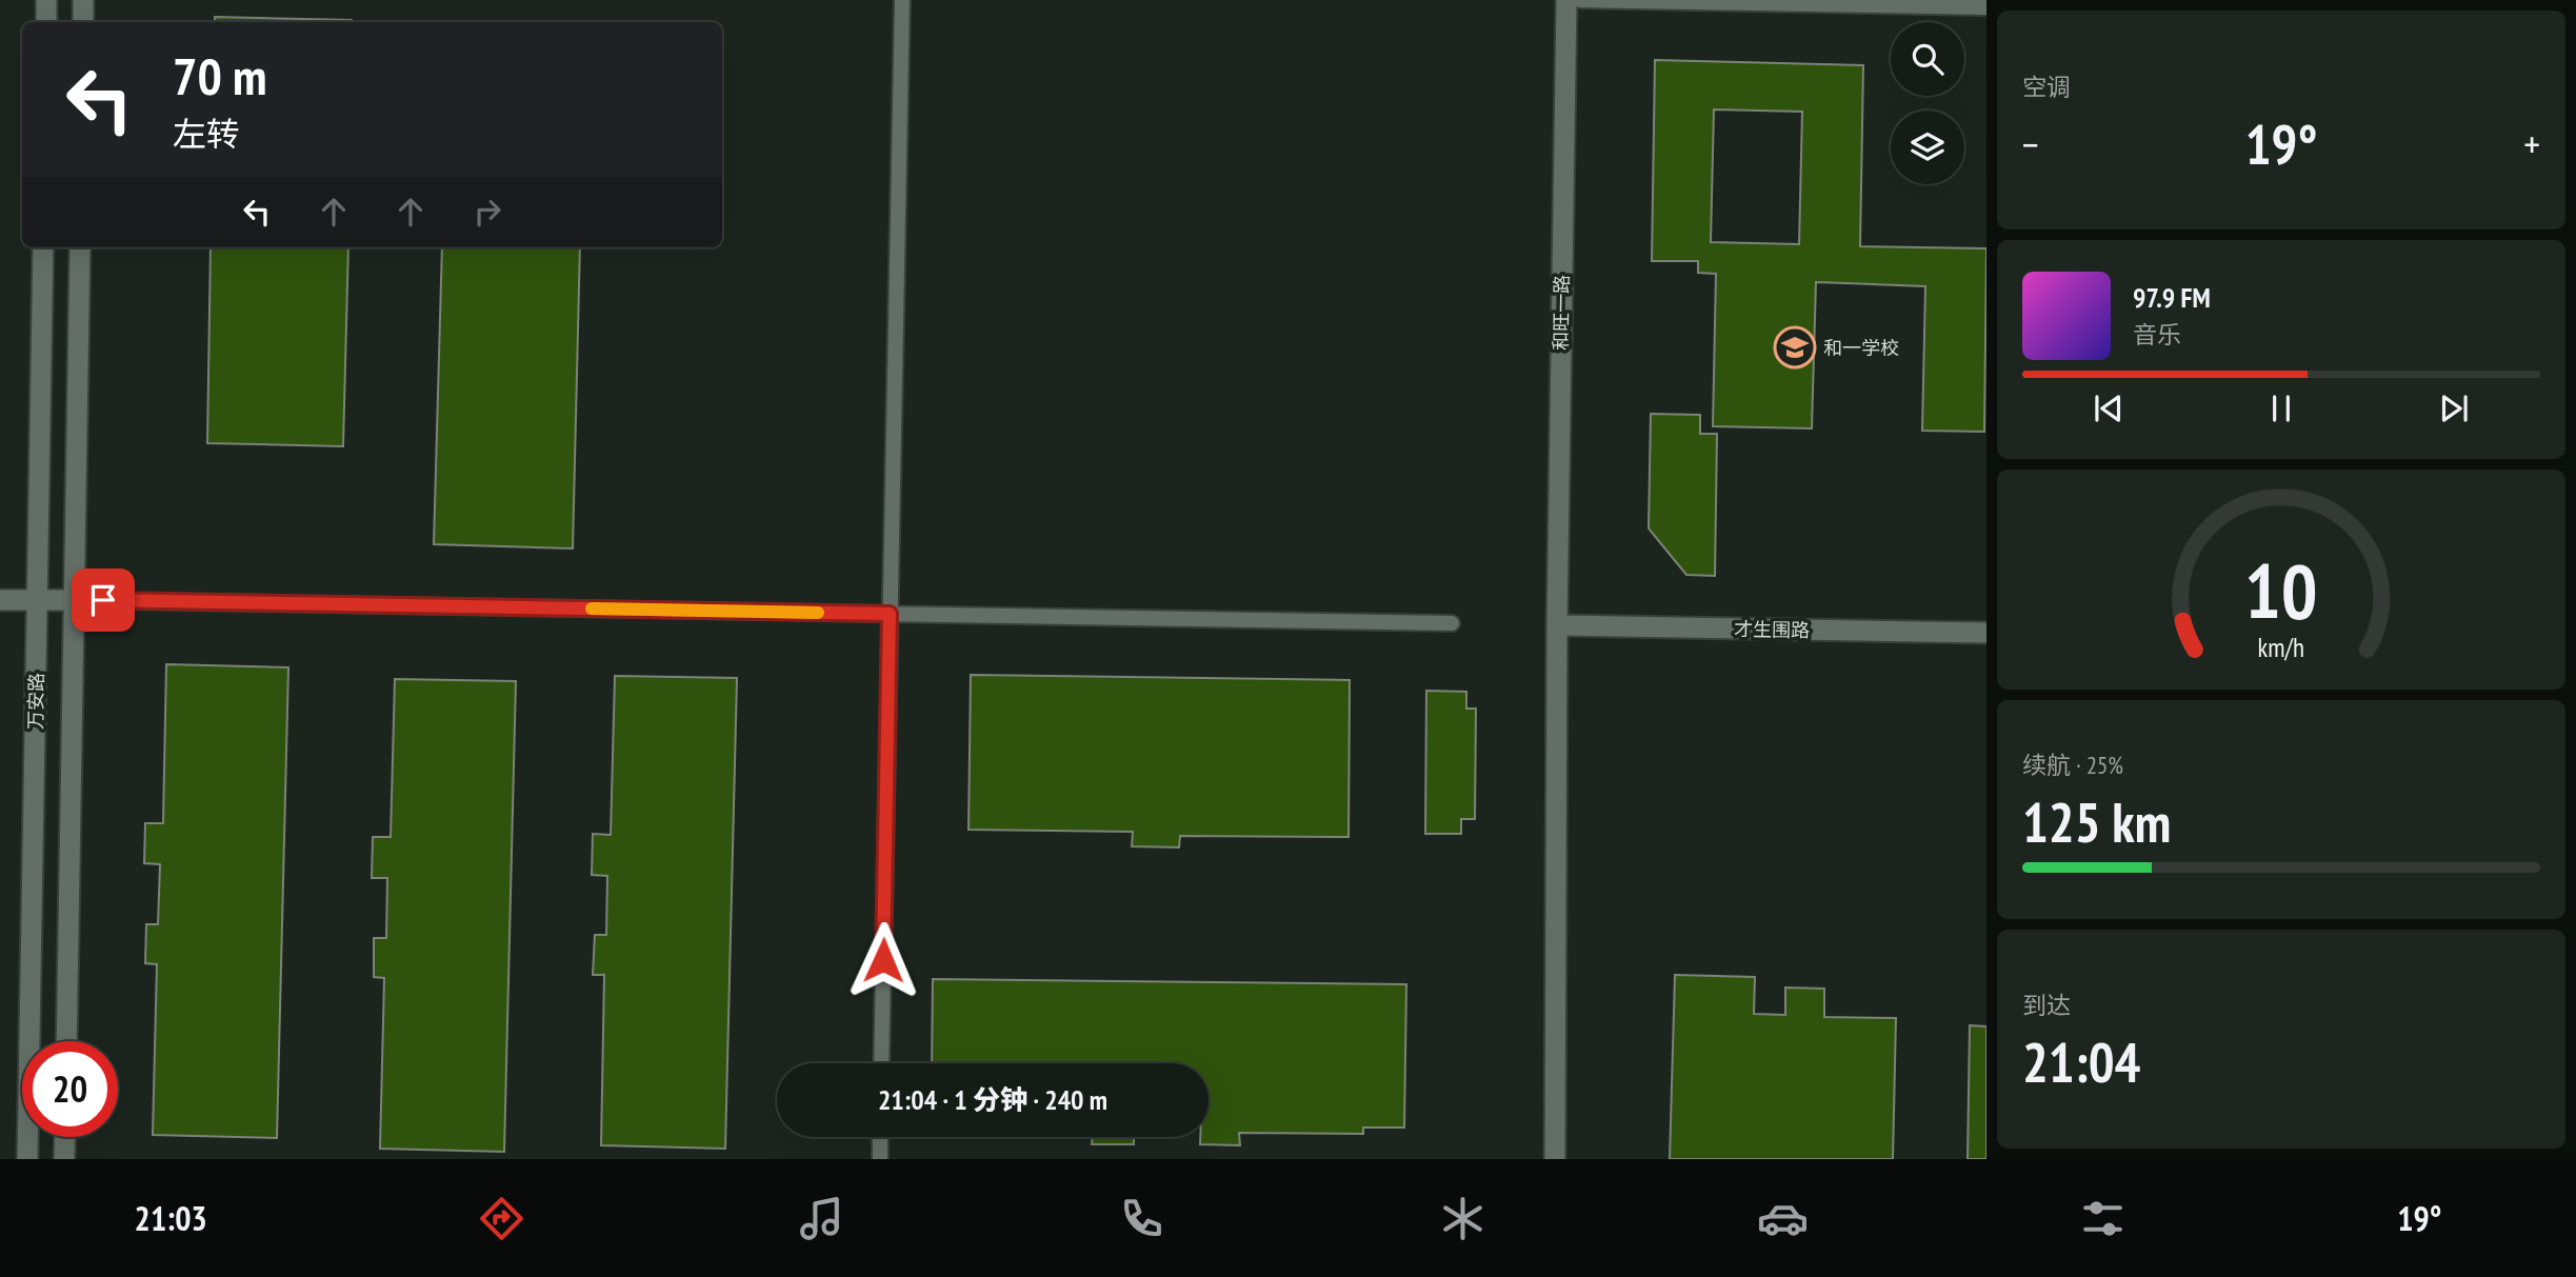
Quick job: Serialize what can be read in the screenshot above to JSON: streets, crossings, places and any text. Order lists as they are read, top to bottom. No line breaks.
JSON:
{"streets":{"street":["和旺一路","才生围路","万安路"]},"crossings":[["和旺一路","才生围路"]],"places":{"school or university":["和一学校"]},"page":{"tile":["空调",["续航 · 25%","125 km"],["到达","21:04"]],"turn":["70 m","左转"],"heat":["−","19°","+"],"song":["97.9 FM","音乐"],"limit":"20","trip":"21:04 · 1 分钟 · 240 m","tabs":["21:03","19°"],"gauge":["10","km/h"]}}
